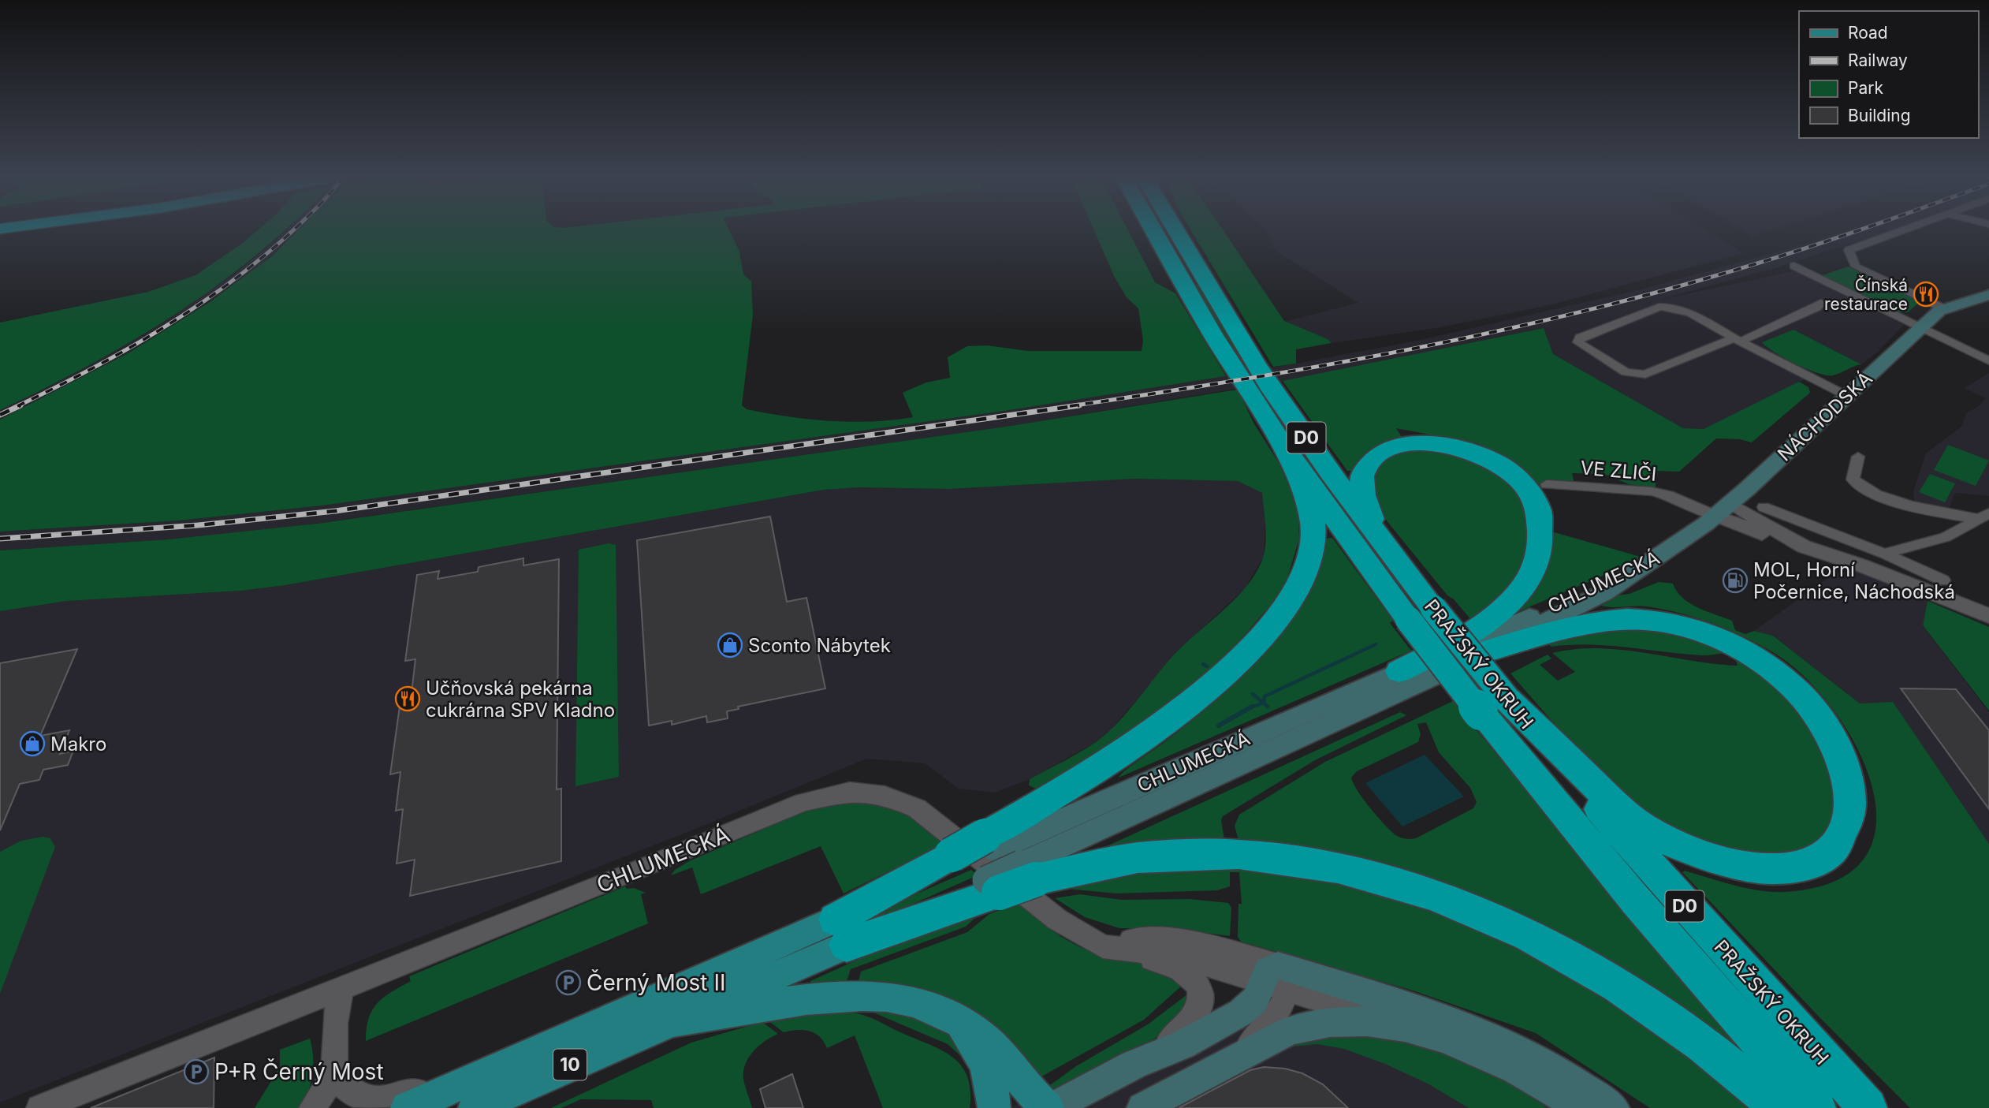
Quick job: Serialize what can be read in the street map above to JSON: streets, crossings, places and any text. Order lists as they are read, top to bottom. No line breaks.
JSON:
{"streets":{"highway":["D0","PRAŽSKÝ OKRUH"],"main road":["NÁCHODSKÁ","CHLUMECKÁ","10"],"street":["VE ZLIČI"]},"crossings":[["NÁCHODSKÁ","VE ZLIČI"],["NÁCHODSKÁ","CHLUMECKÁ"]],"places":{"restaurant":["Čínská restaurace","Učňovská pekárna cukrárna SPV Kladno"],"fuel station":["MOL, Horní Počernice, Náchodská"],"shop":["Sconto Nábytek","Makro"],"parking":["Černý Most II","P+R Černý Most"]},"legend":["Road","Railway","Park","Building"]}
